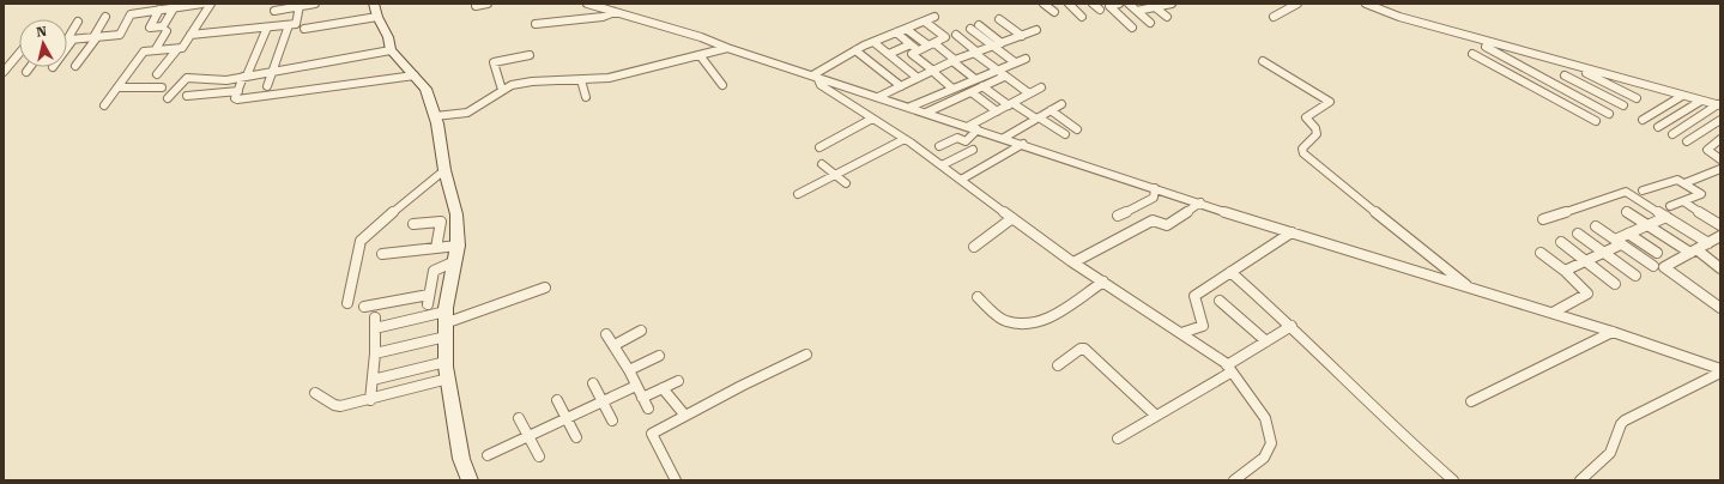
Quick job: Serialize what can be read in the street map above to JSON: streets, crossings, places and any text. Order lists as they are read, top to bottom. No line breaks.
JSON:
{"north":"top"}
